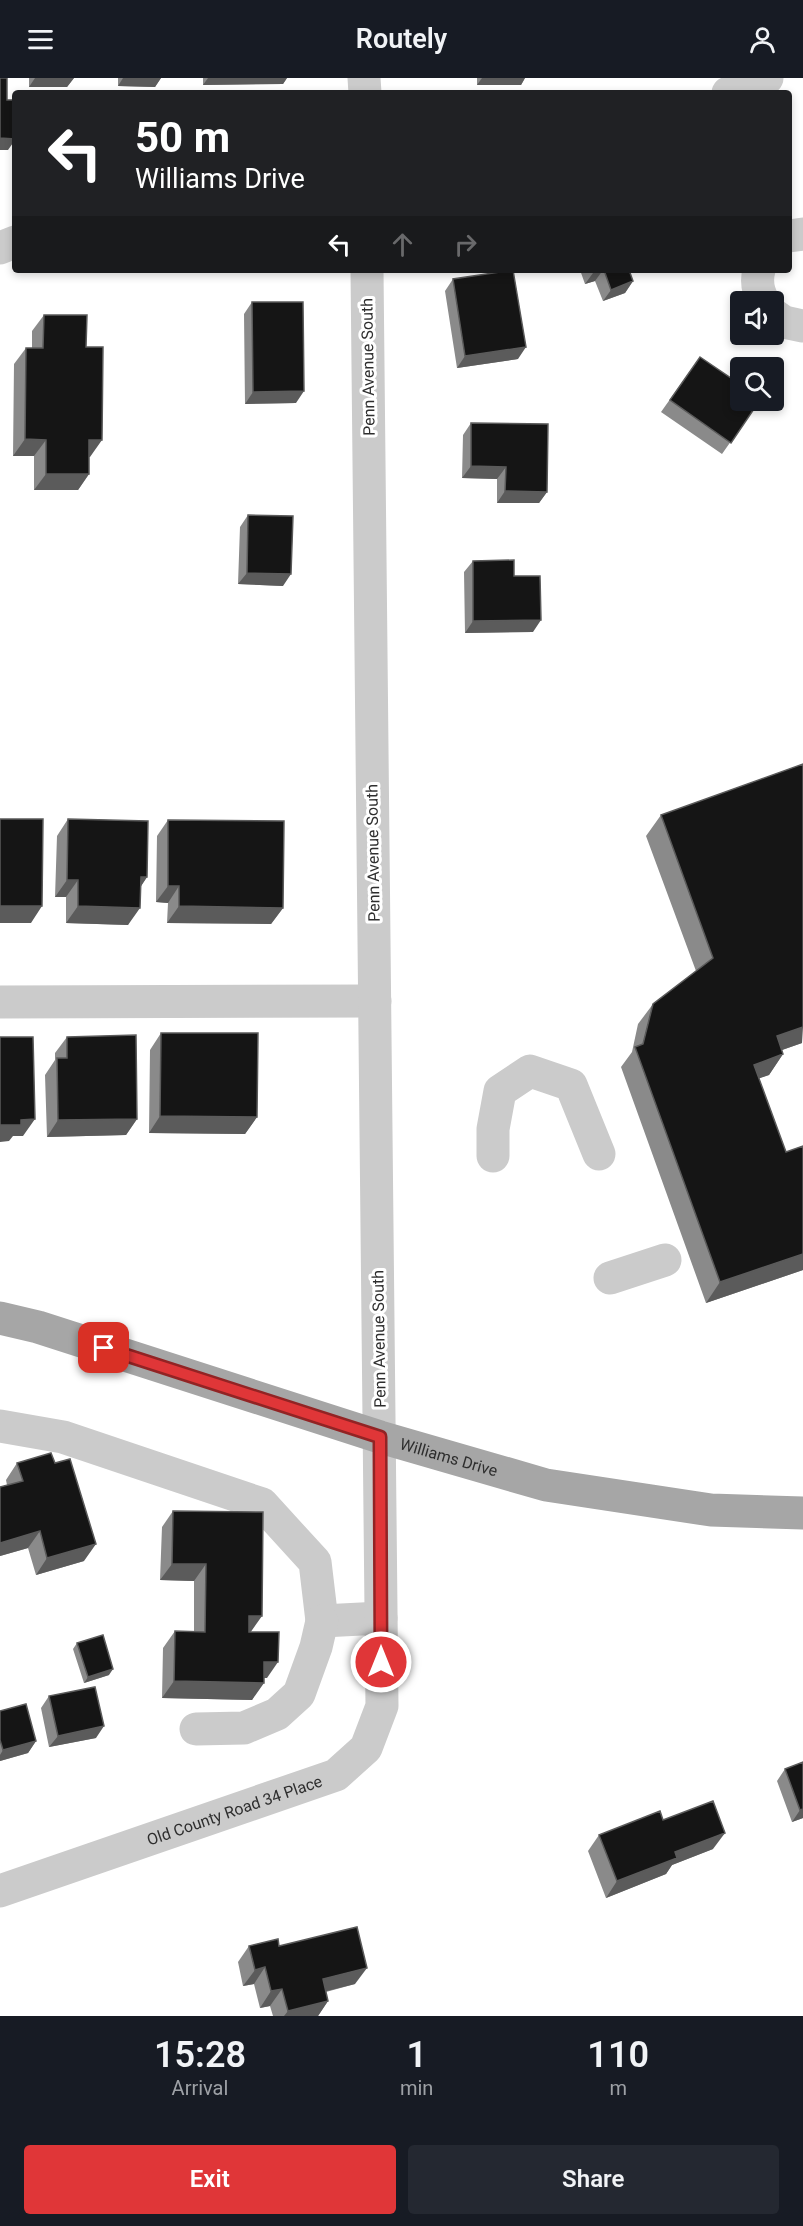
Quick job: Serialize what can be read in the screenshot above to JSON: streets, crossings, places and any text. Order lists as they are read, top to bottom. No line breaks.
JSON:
{"streets":{"main road":["Williams Drive"],"street":["Penn Avenue South","Old County Road 34 Place"]},"crossings":[["Penn Avenue South","Williams Drive"],["Penn Avenue South","Old County Road 34 Place"],["Williams Drive","Old County Road 34 Place"]],"page":{"header":"Routely","turn":["50 m","Williams Drive"],"eta":["15:28","Arrival","1","min","110","m"],"buttons":["Exit","Share"]}}
